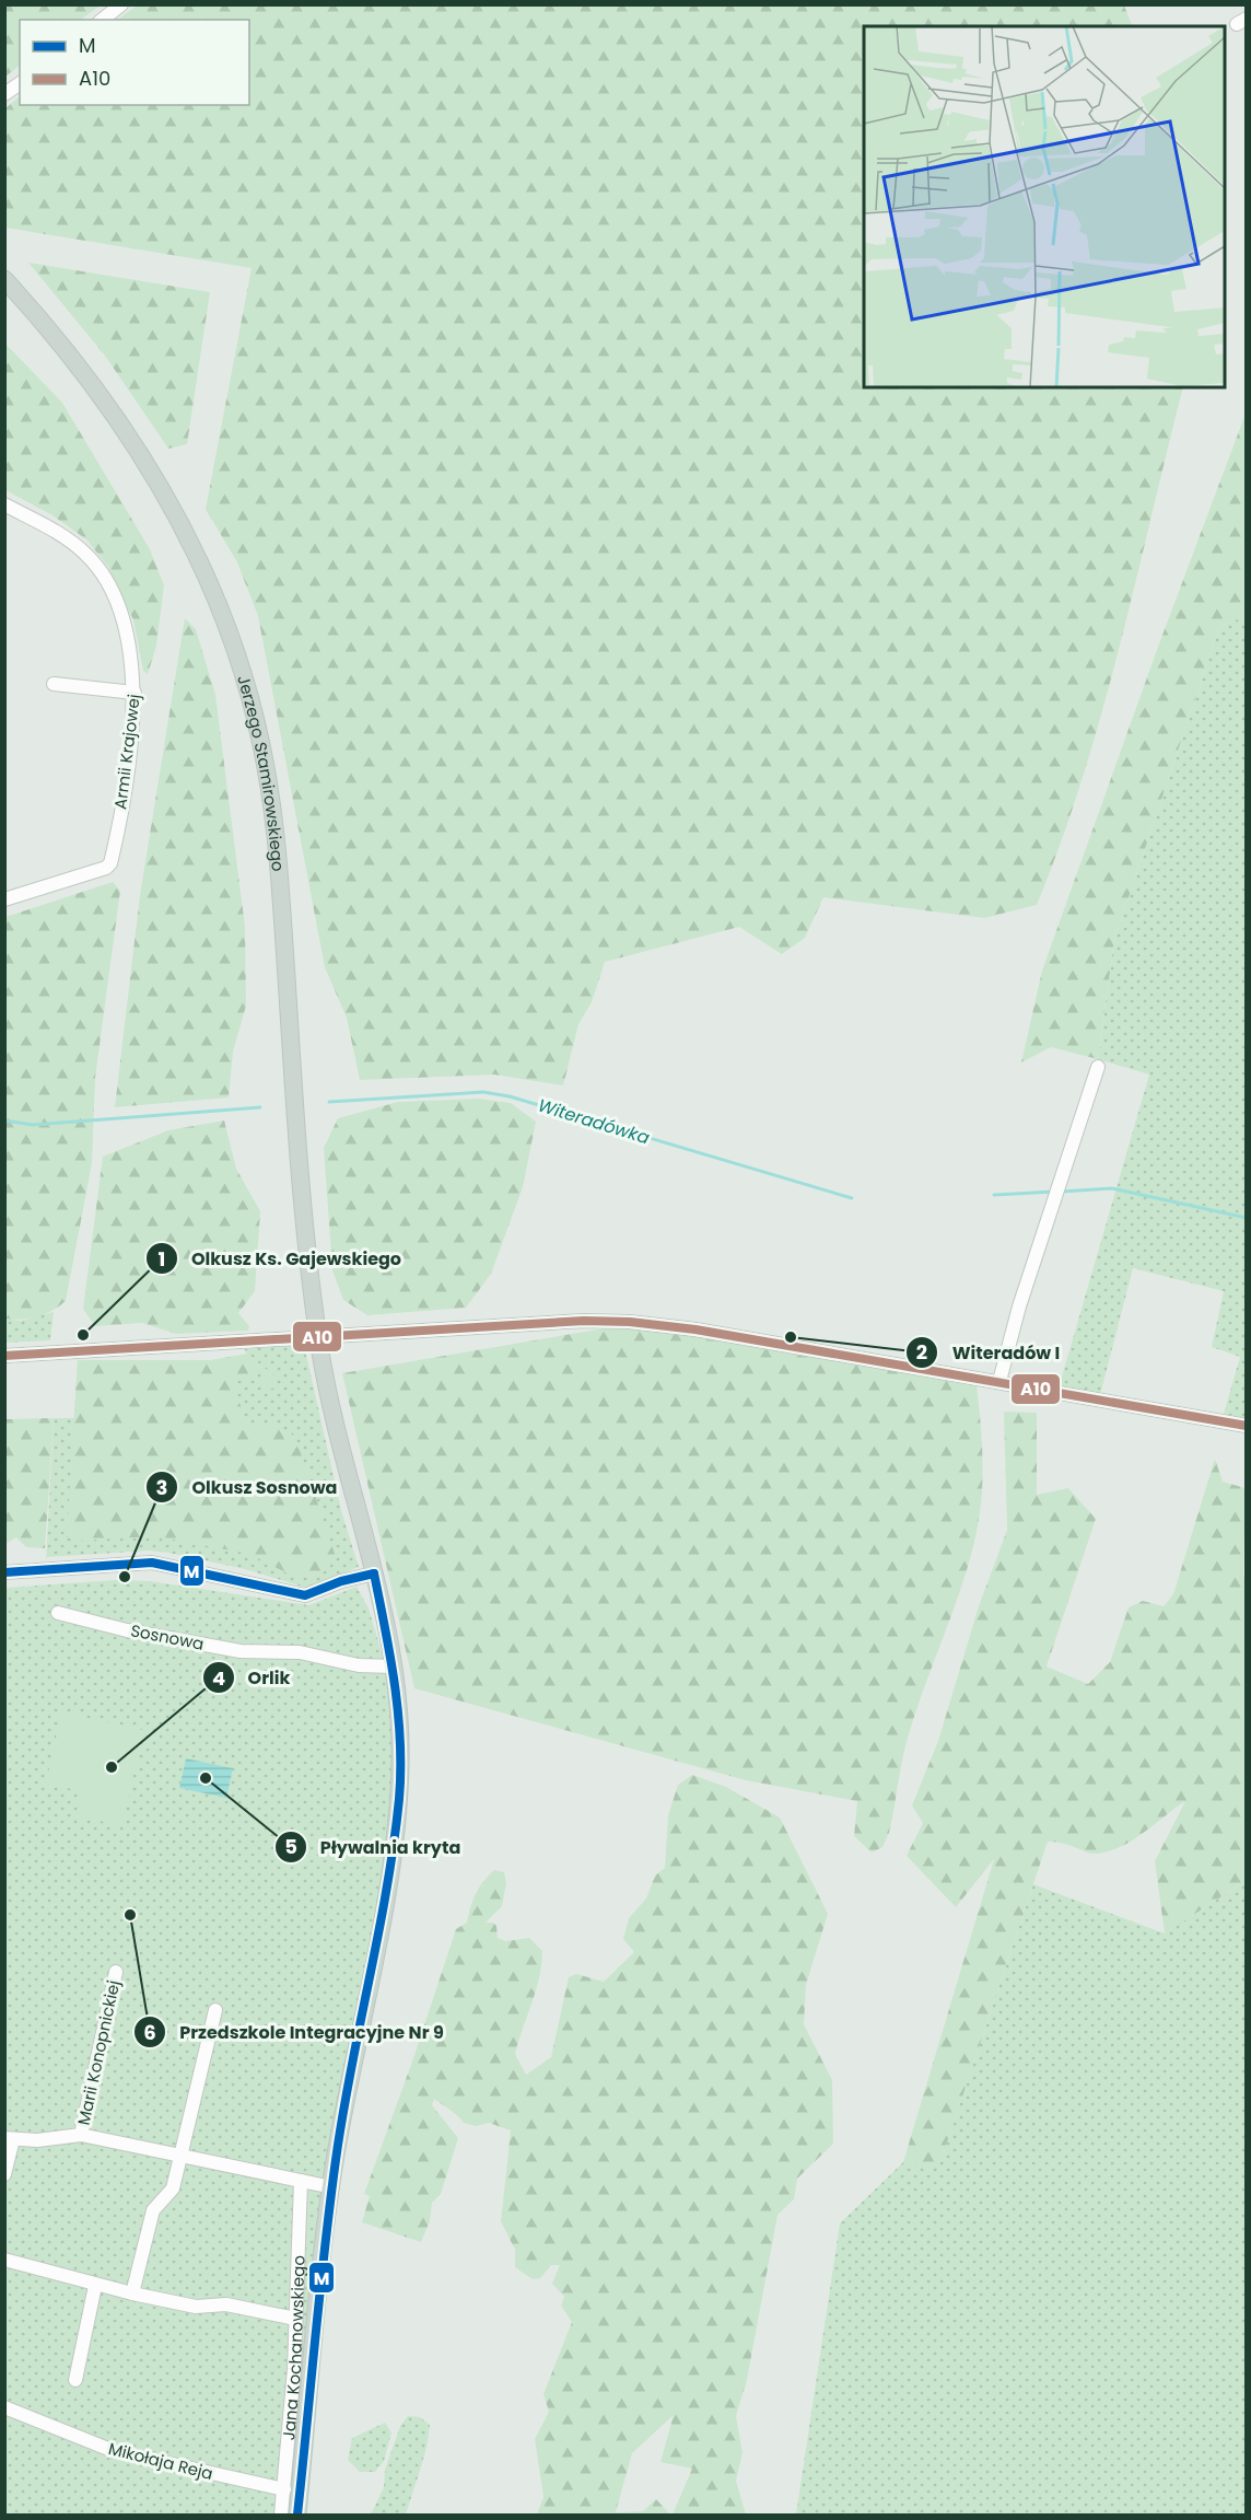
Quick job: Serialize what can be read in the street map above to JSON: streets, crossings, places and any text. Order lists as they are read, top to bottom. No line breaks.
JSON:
{"streets":{"main road":["Jerzego Stamirowskiego","Jana Kochanowskiego"],"street":["Armii Krajowej","Sosnowa","Marii Konopnickiej","Mikołaja Reja"]},"crossings":[["Jerzego Stamirowskiego","Jana Kochanowskiego"],["Sosnowa","Jana Kochanowskiego"],["Marii Konopnickiej","Jana Kochanowskiego"],["Jana Kochanowskiego","Mikołaja Reja"]],"water":["Witeradówka"],"places":["Olkusz Ks. Gajewskiego","Witeradów I","Olkusz Sosnowa","Orlik","Pływalnia kryta","Przedszkole Integracyjne Nr 9"],"lines":["transit line A10","transit line M"],"legend":["M","A10"]}
